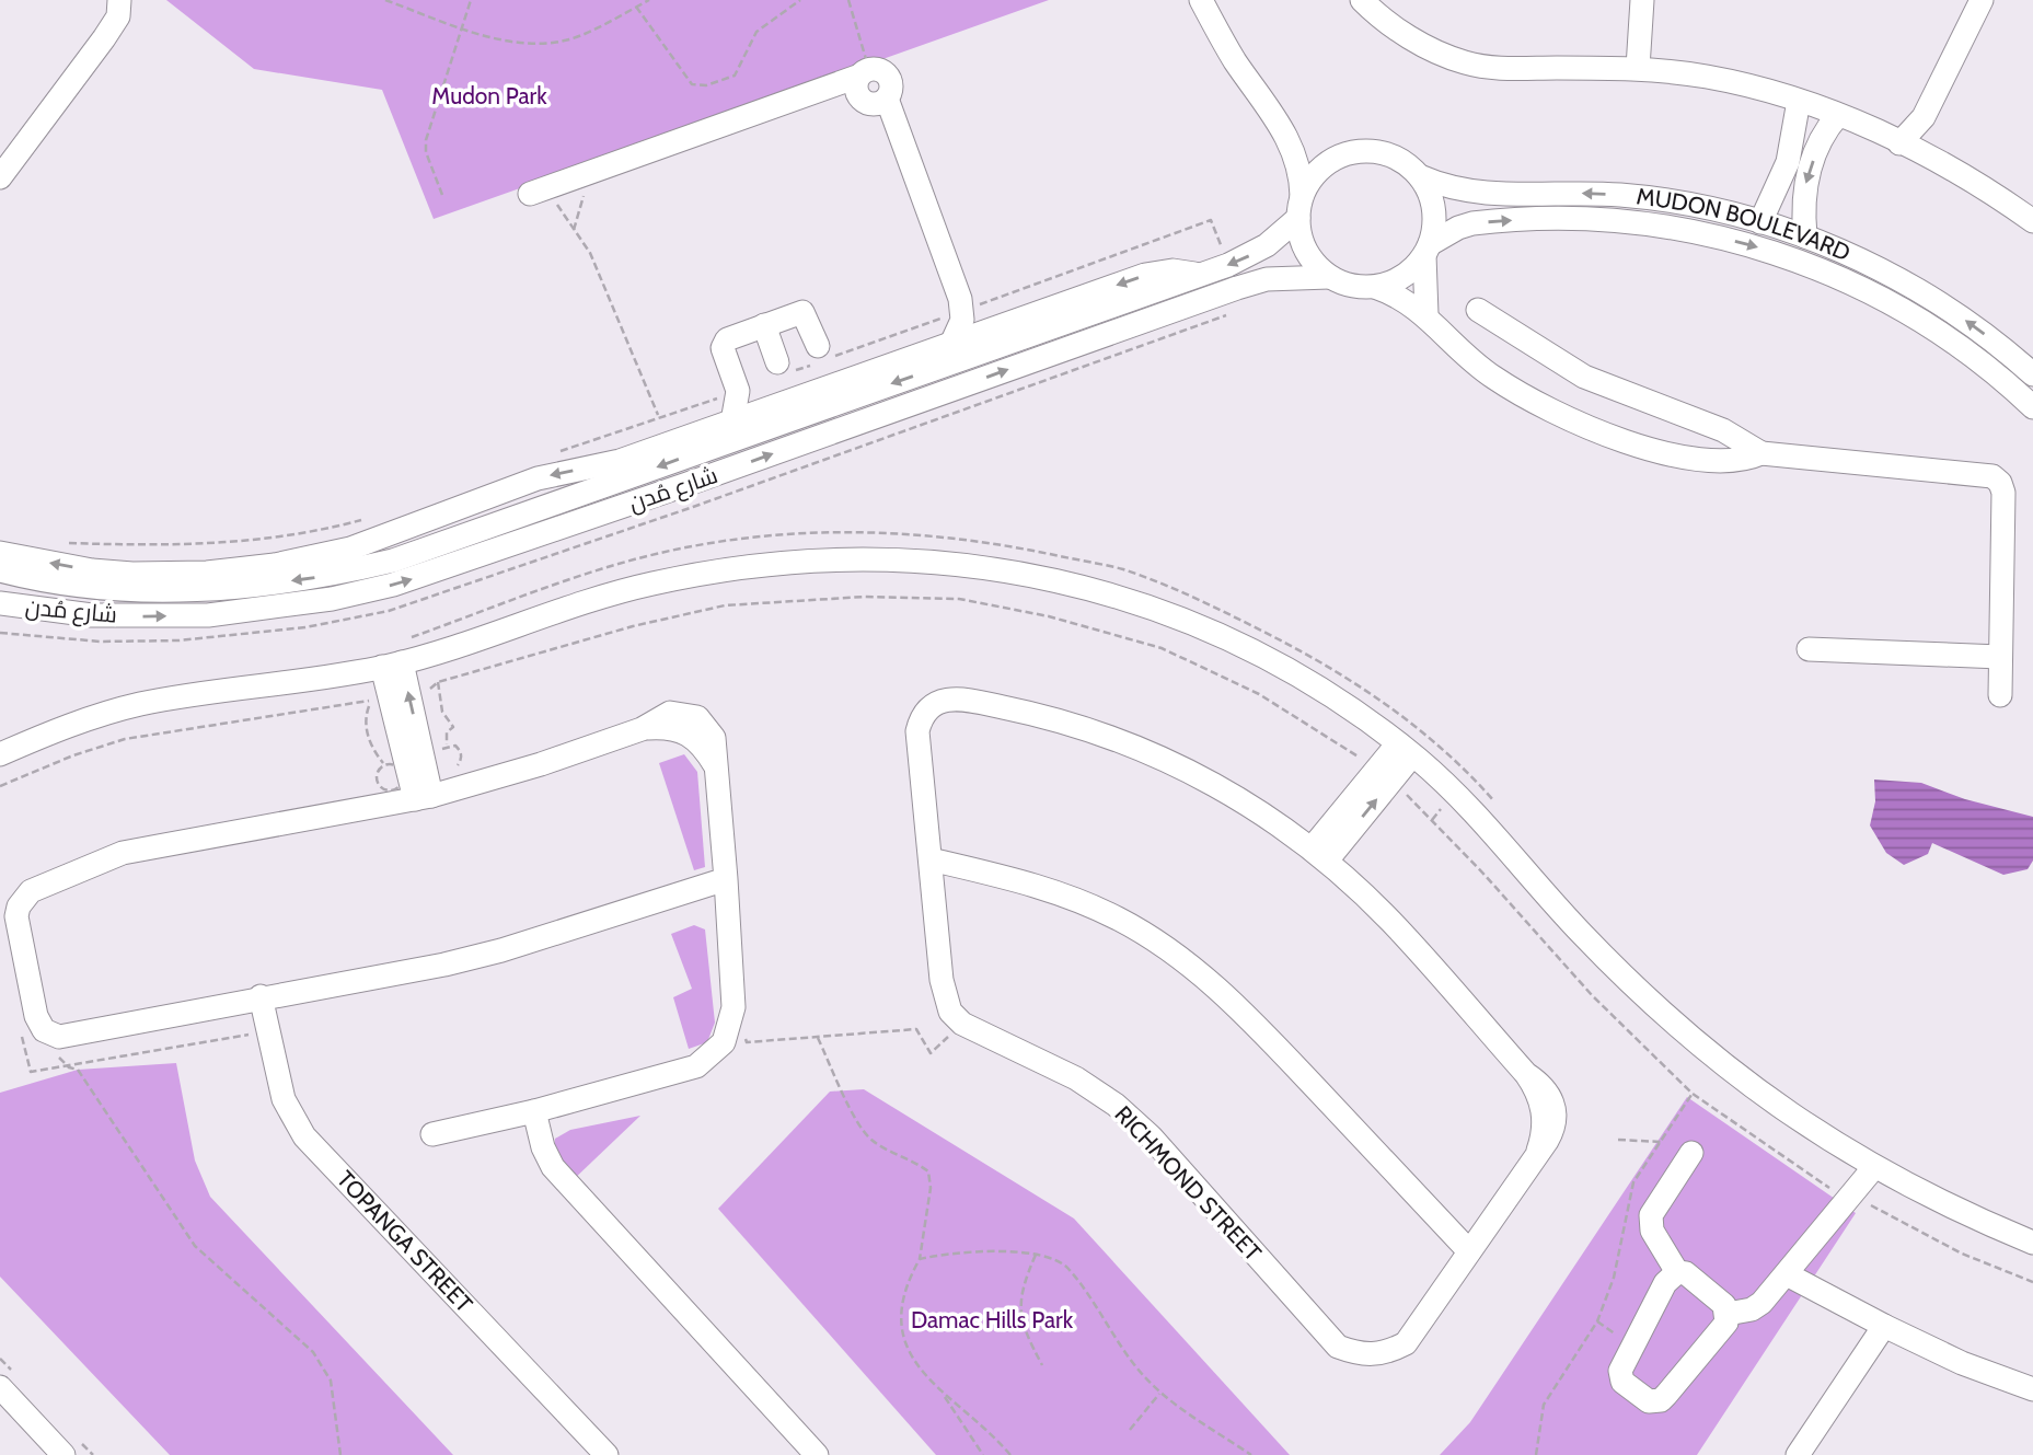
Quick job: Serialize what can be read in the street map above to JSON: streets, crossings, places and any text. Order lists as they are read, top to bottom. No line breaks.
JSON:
{"streets":{"street":["MUDON BOULEVARD","شارع مُدن","RICHMOND STREET","TOPANGA STREET"]},"crossings":[["MUDON BOULEVARD","شارع مُدن"]],"parks":["Mudon Park","Damac Hills Park"]}
